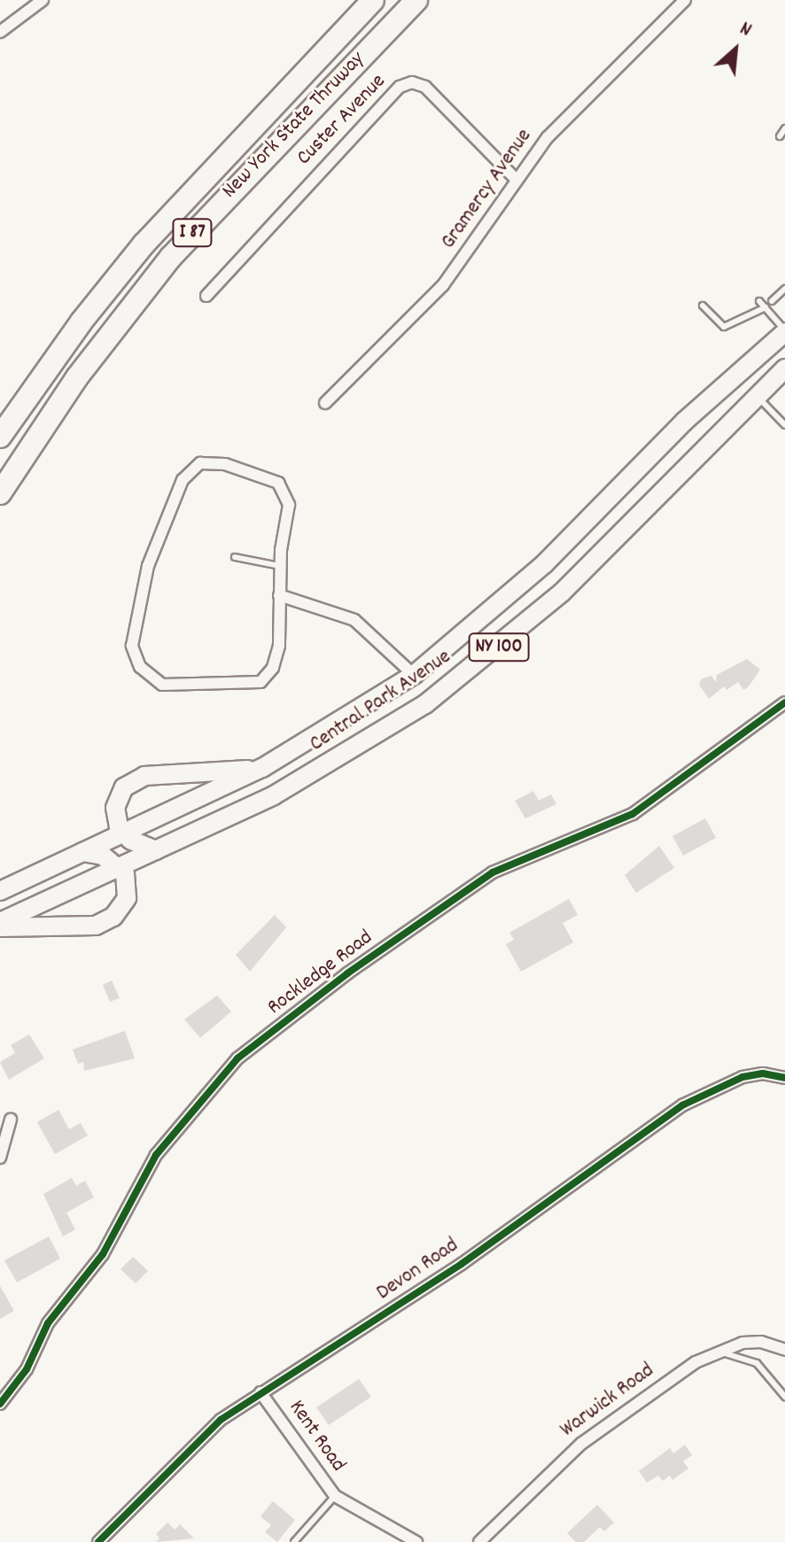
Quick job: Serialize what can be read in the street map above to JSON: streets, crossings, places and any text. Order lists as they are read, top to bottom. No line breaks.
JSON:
{"streets":{"highway":["New York State Thruway","I 87"],"main road":["NY 100","Central Park Avenue"],"street":["Custer Avenue","Gramercy Avenue","Rockledge Road","Devon Road","Warwick Road","Kent Road"]},"crossings":[["Custer Avenue","Gramercy Avenue"],["Devon Road","Kent Road"]],"north":"top right"}
